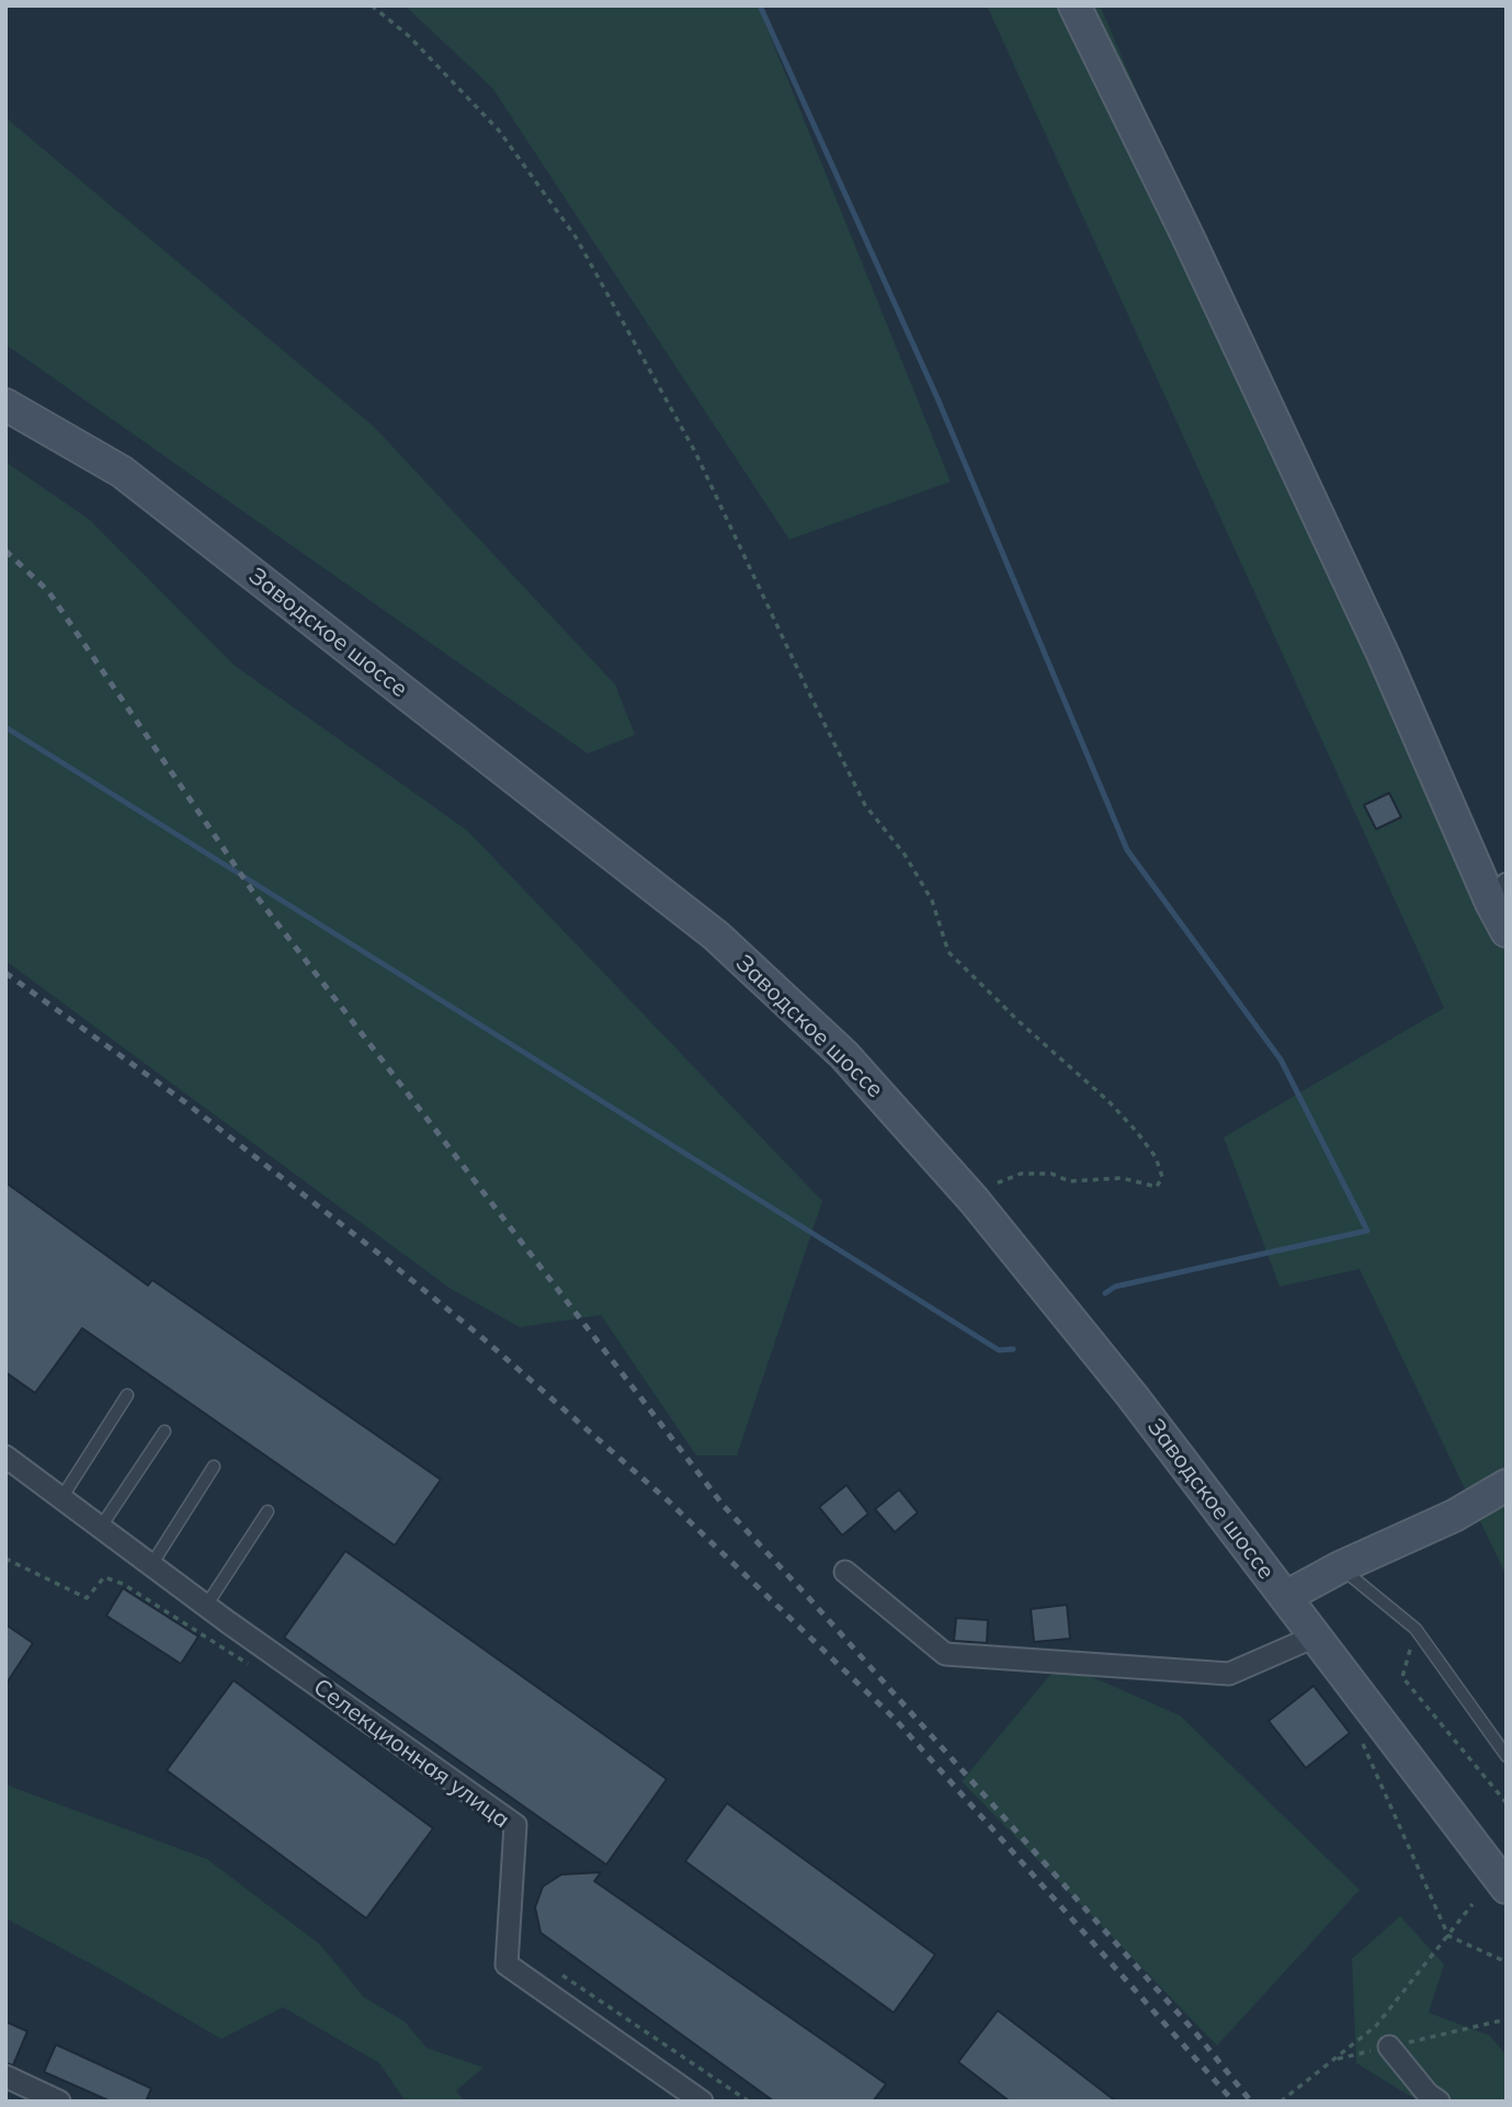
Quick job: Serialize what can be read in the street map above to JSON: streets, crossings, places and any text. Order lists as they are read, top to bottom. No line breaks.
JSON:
{"streets":{"main road":["Заводское шоссе"],"street":["Селекционная улица"]}}
